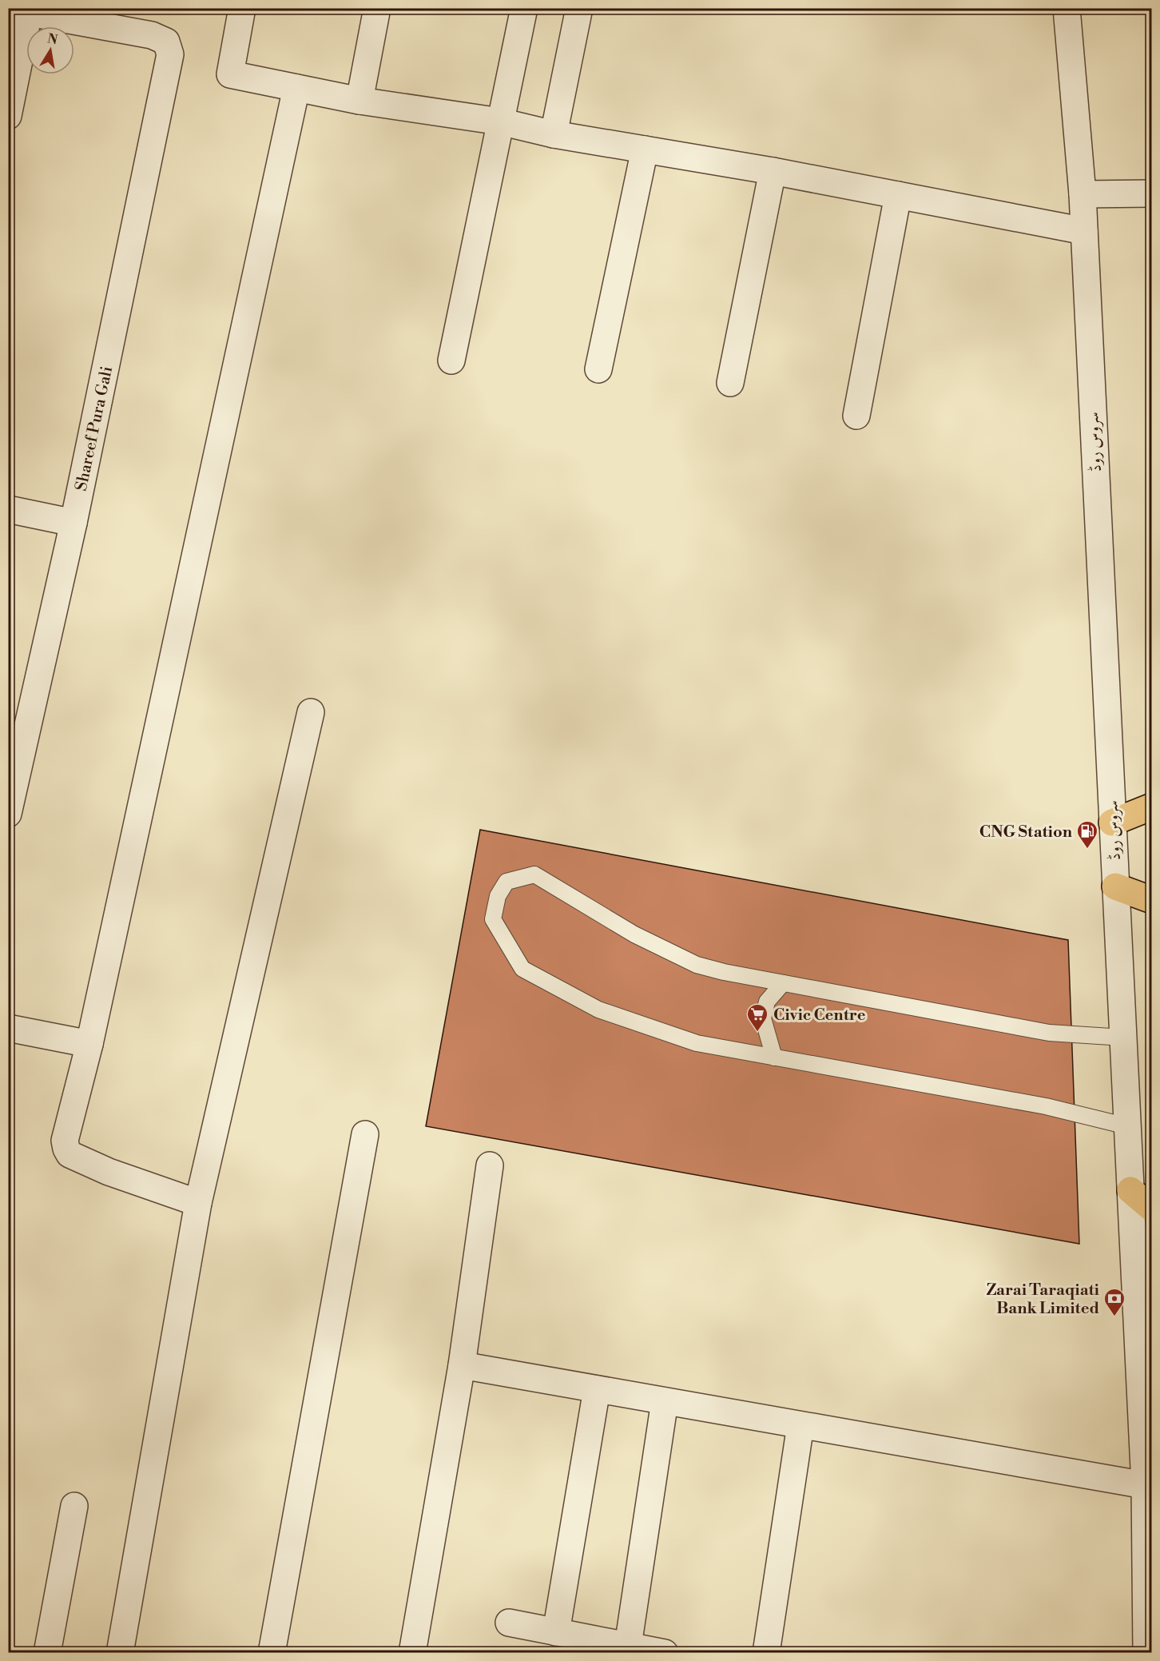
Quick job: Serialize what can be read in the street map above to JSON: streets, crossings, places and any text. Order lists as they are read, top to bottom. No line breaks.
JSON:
{"streets":{"street":["Shareef Pura Gali","سروس روڈ"]},"places":{"fuel station":["CNG Station"],"supermarket":["Civic Centre"],"bank":["Zarai Taraqiati Bank Limited"]},"north":"top"}
